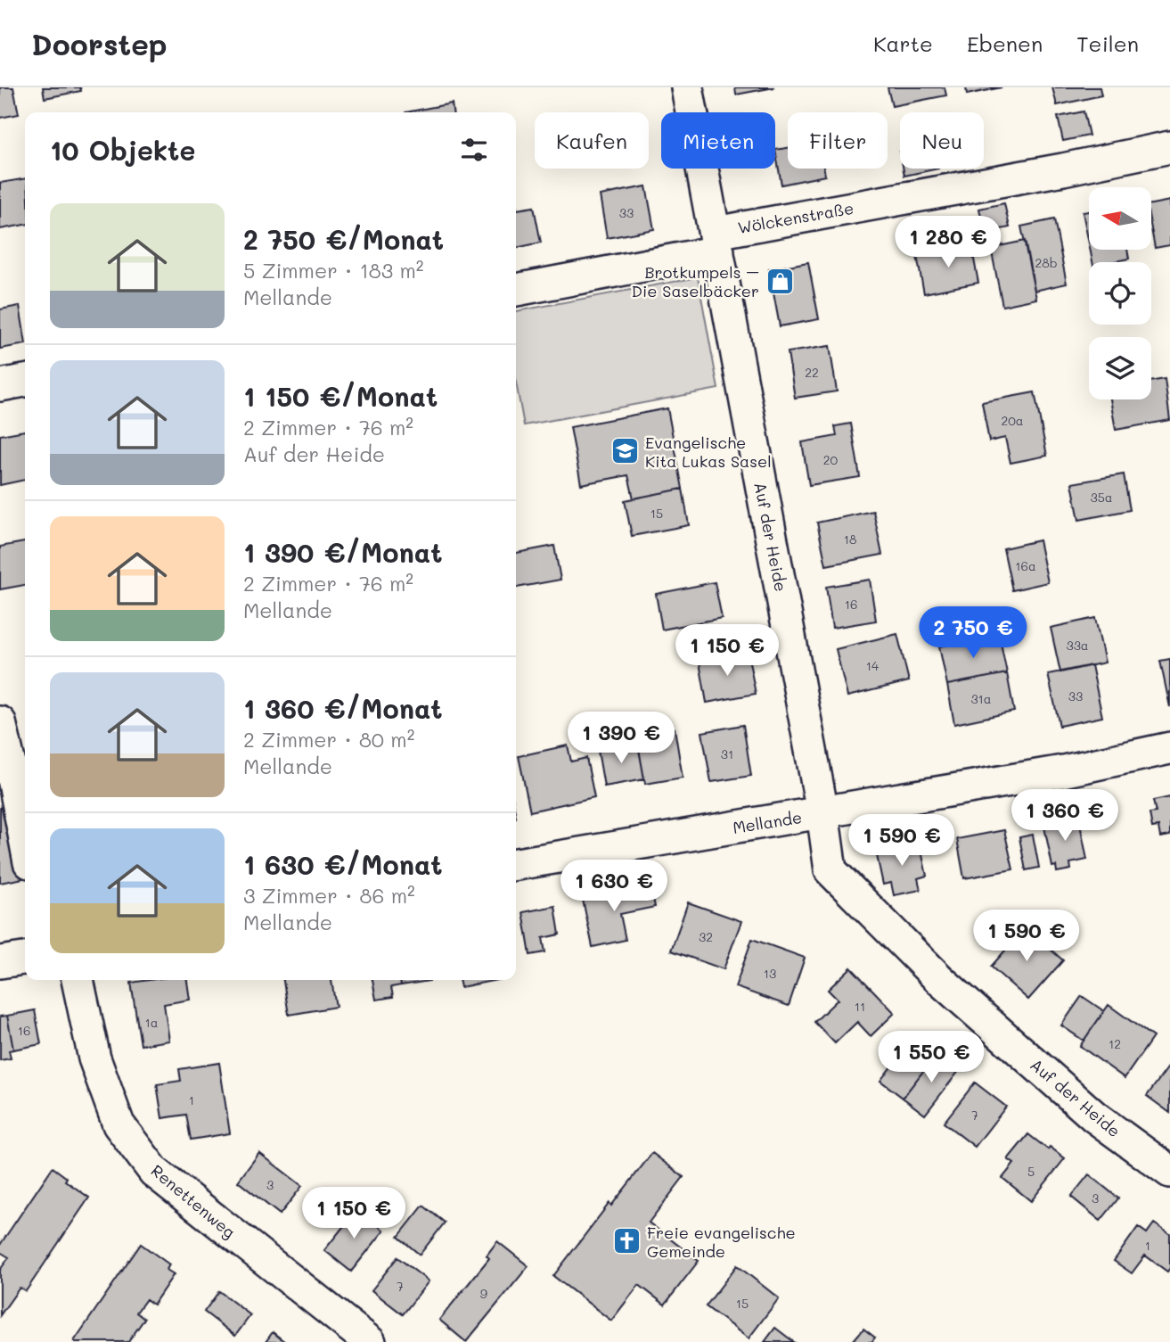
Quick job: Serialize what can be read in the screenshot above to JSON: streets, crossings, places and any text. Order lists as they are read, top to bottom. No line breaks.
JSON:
{"streets":{"street":["Wölckenstraße","Auf der Heide","Mellande","Renettenweg"]},"crossings":[["Wölckenstraße","Auf der Heide"],["Auf der Heide","Mellande"]],"places":{"shop":["Brotkumpels – Die Saselbäcker"],"school or university":["Evangelische Kita Lukas Sasel"],"church":["Freie evangelische Gemeinde"]},"house_numbers":["33","28b","22","20a","20","35a","15","18","16a","16","33a","14","33","31a","31","32","13","11","1a","16","12","1","7","5","3","3","1","7","9","15"],"north":"left","page":{"header":"Doorstep","nav":["Karte","Ebenen","Teilen"],"chip":["Kaufen","Mieten","Filter","Neu"],"heading":"10 Objekte","list":[{"name":"2 750 €/Monat","note":"5 Zimmer · 183 m² · Mellande"},{"name":"1 150 €/Monat","note":"2 Zimmer · 76 m² · Auf der Heide"},{"name":"1 390 €/Monat","note":"2 Zimmer · 76 m² · Mellande"},{"name":"1 360 €/Monat","note":"2 Zimmer · 80 m² · Mellande"},{"name":"1 630 €/Monat","note":"3 Zimmer · 86 m² · Mellande"}],"price":["1 280 €","2 750 €","1 150 €","1 390 €","1 360 €","1 590 €","1 630 €","1 590 €","1 550 €","1 150 €"]}}
